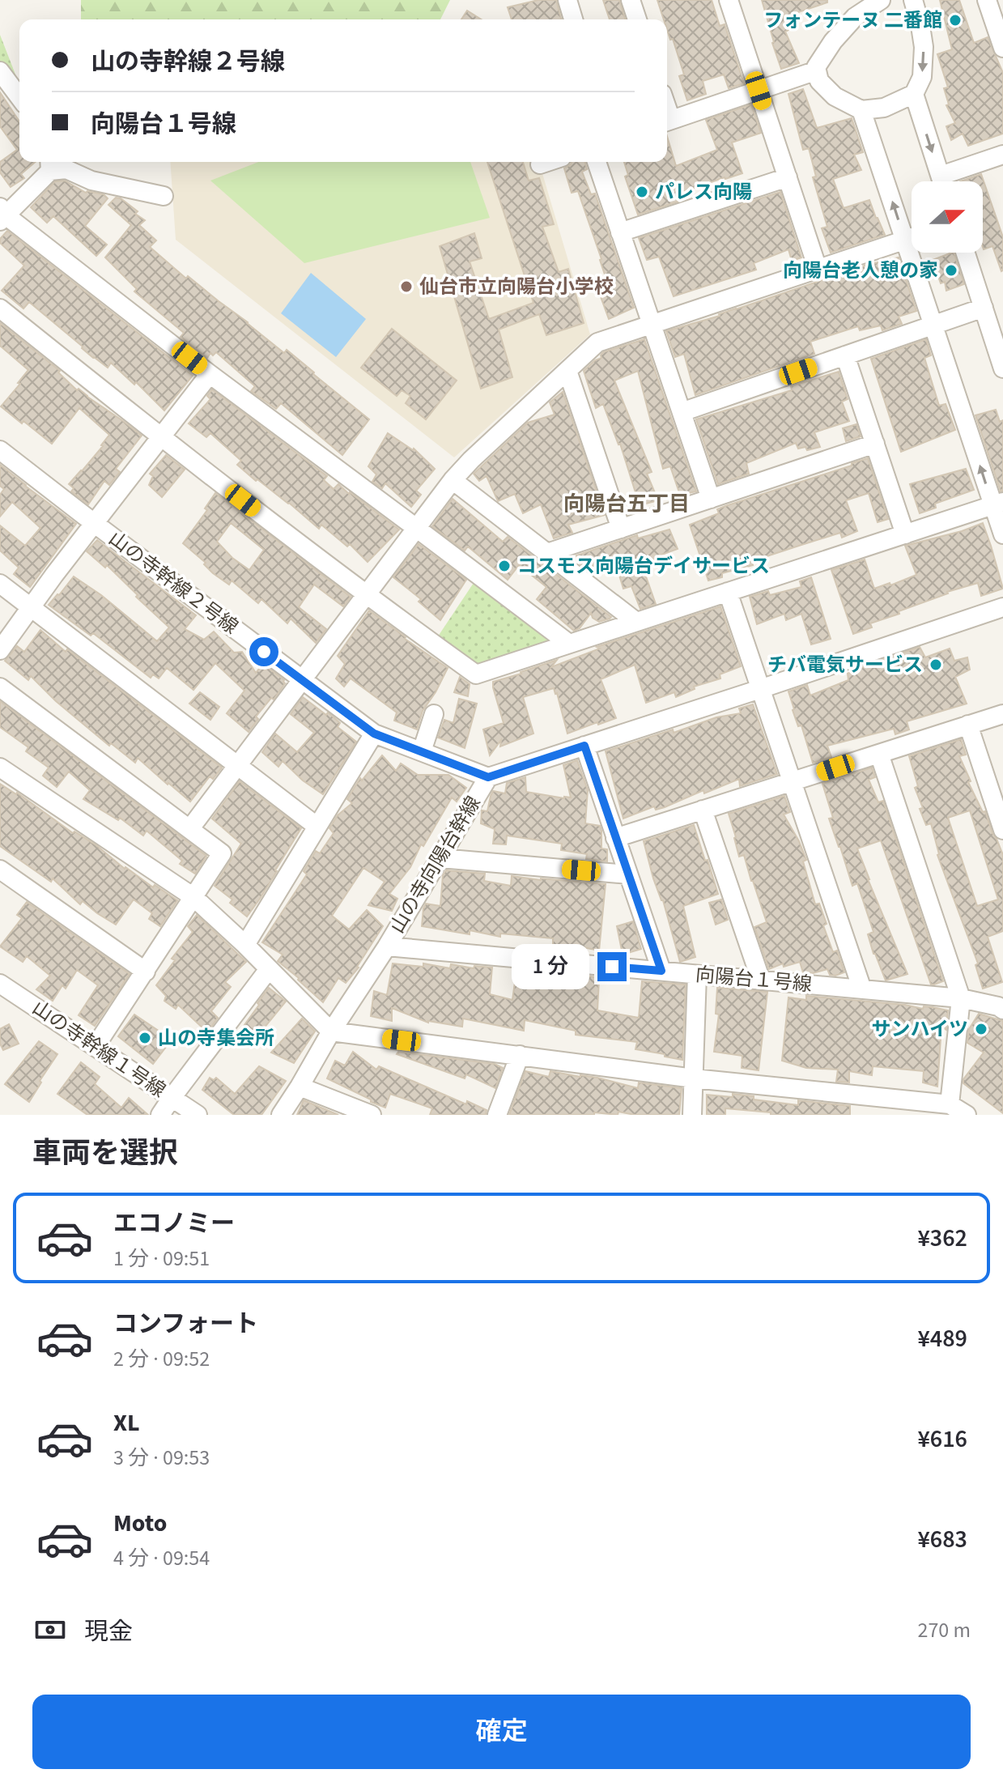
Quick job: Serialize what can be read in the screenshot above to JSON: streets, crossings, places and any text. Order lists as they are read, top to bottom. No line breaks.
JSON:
{"streets":{"street":["山の寺幹線２号線","山の寺向陽台幹線","向陽台１号線","山の寺幹線１号線"]},"crossings":[["山の寺幹線２号線","山の寺向陽台幹線"],["山の寺向陽台幹線","向陽台１号線"]],"districts":["向陽台五丁目"],"places":["フォンテーヌ 二番館","パレス向陽","向陽台老人憩の家","仙台市立向陽台小学校","コスモス向陽台デイサービス","チバ電気サービス","サンハイツ","山の寺集会所"],"north":"right","page":{"banner":["山の寺幹線２号線","向陽台１号線"],"bubble":"1 分","heading":"車両を選択","list":[{"name":"エコノミー","note":"1 分 · 09:51","value":"¥362"},{"name":"コンフォート","note":"2 分 · 09:52","value":"¥489"},{"name":"XL","note":"3 分 · 09:53","value":"¥616"},{"name":"Moto","note":"4 分 · 09:54","value":"¥683"}],"pay":["現金","270 m"],"buttons":"確定"}}
